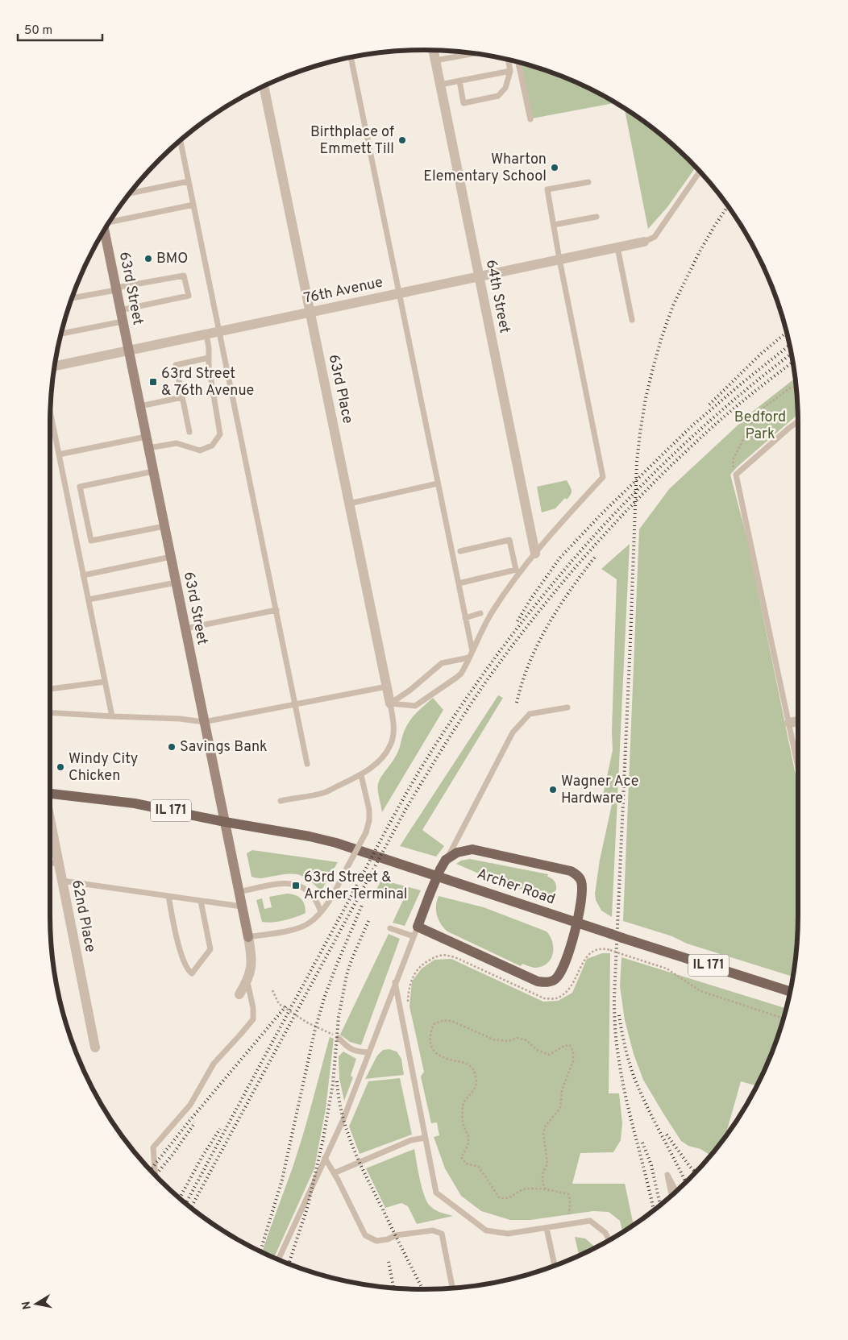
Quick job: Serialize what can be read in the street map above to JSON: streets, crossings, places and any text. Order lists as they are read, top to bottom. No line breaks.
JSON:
{"streets":{"main road":["63rd Street","IL 171","Archer Road"],"street":["76th Avenue","64th Street","63rd Place","62nd Place"]},"crossings":[["63rd Street","76th Avenue"],["63rd Street","IL 171"],["63rd Street","Archer Road"],["76th Avenue","64th Street"],["76th Avenue","63rd Place"],["IL 171","Archer Road"]],"parks":["Bedford Park"],"places":{"other":["Birthplace of Emmett Till","Wharton Elementary School","BMO","Savings Bank","Windy City Chicken","Wagner Ace Hardware"],"transit":["63rd Street & 76th Avenue","63rd Street & Archer Terminal"]},"scale_bar":"50 m","north":"left"}
